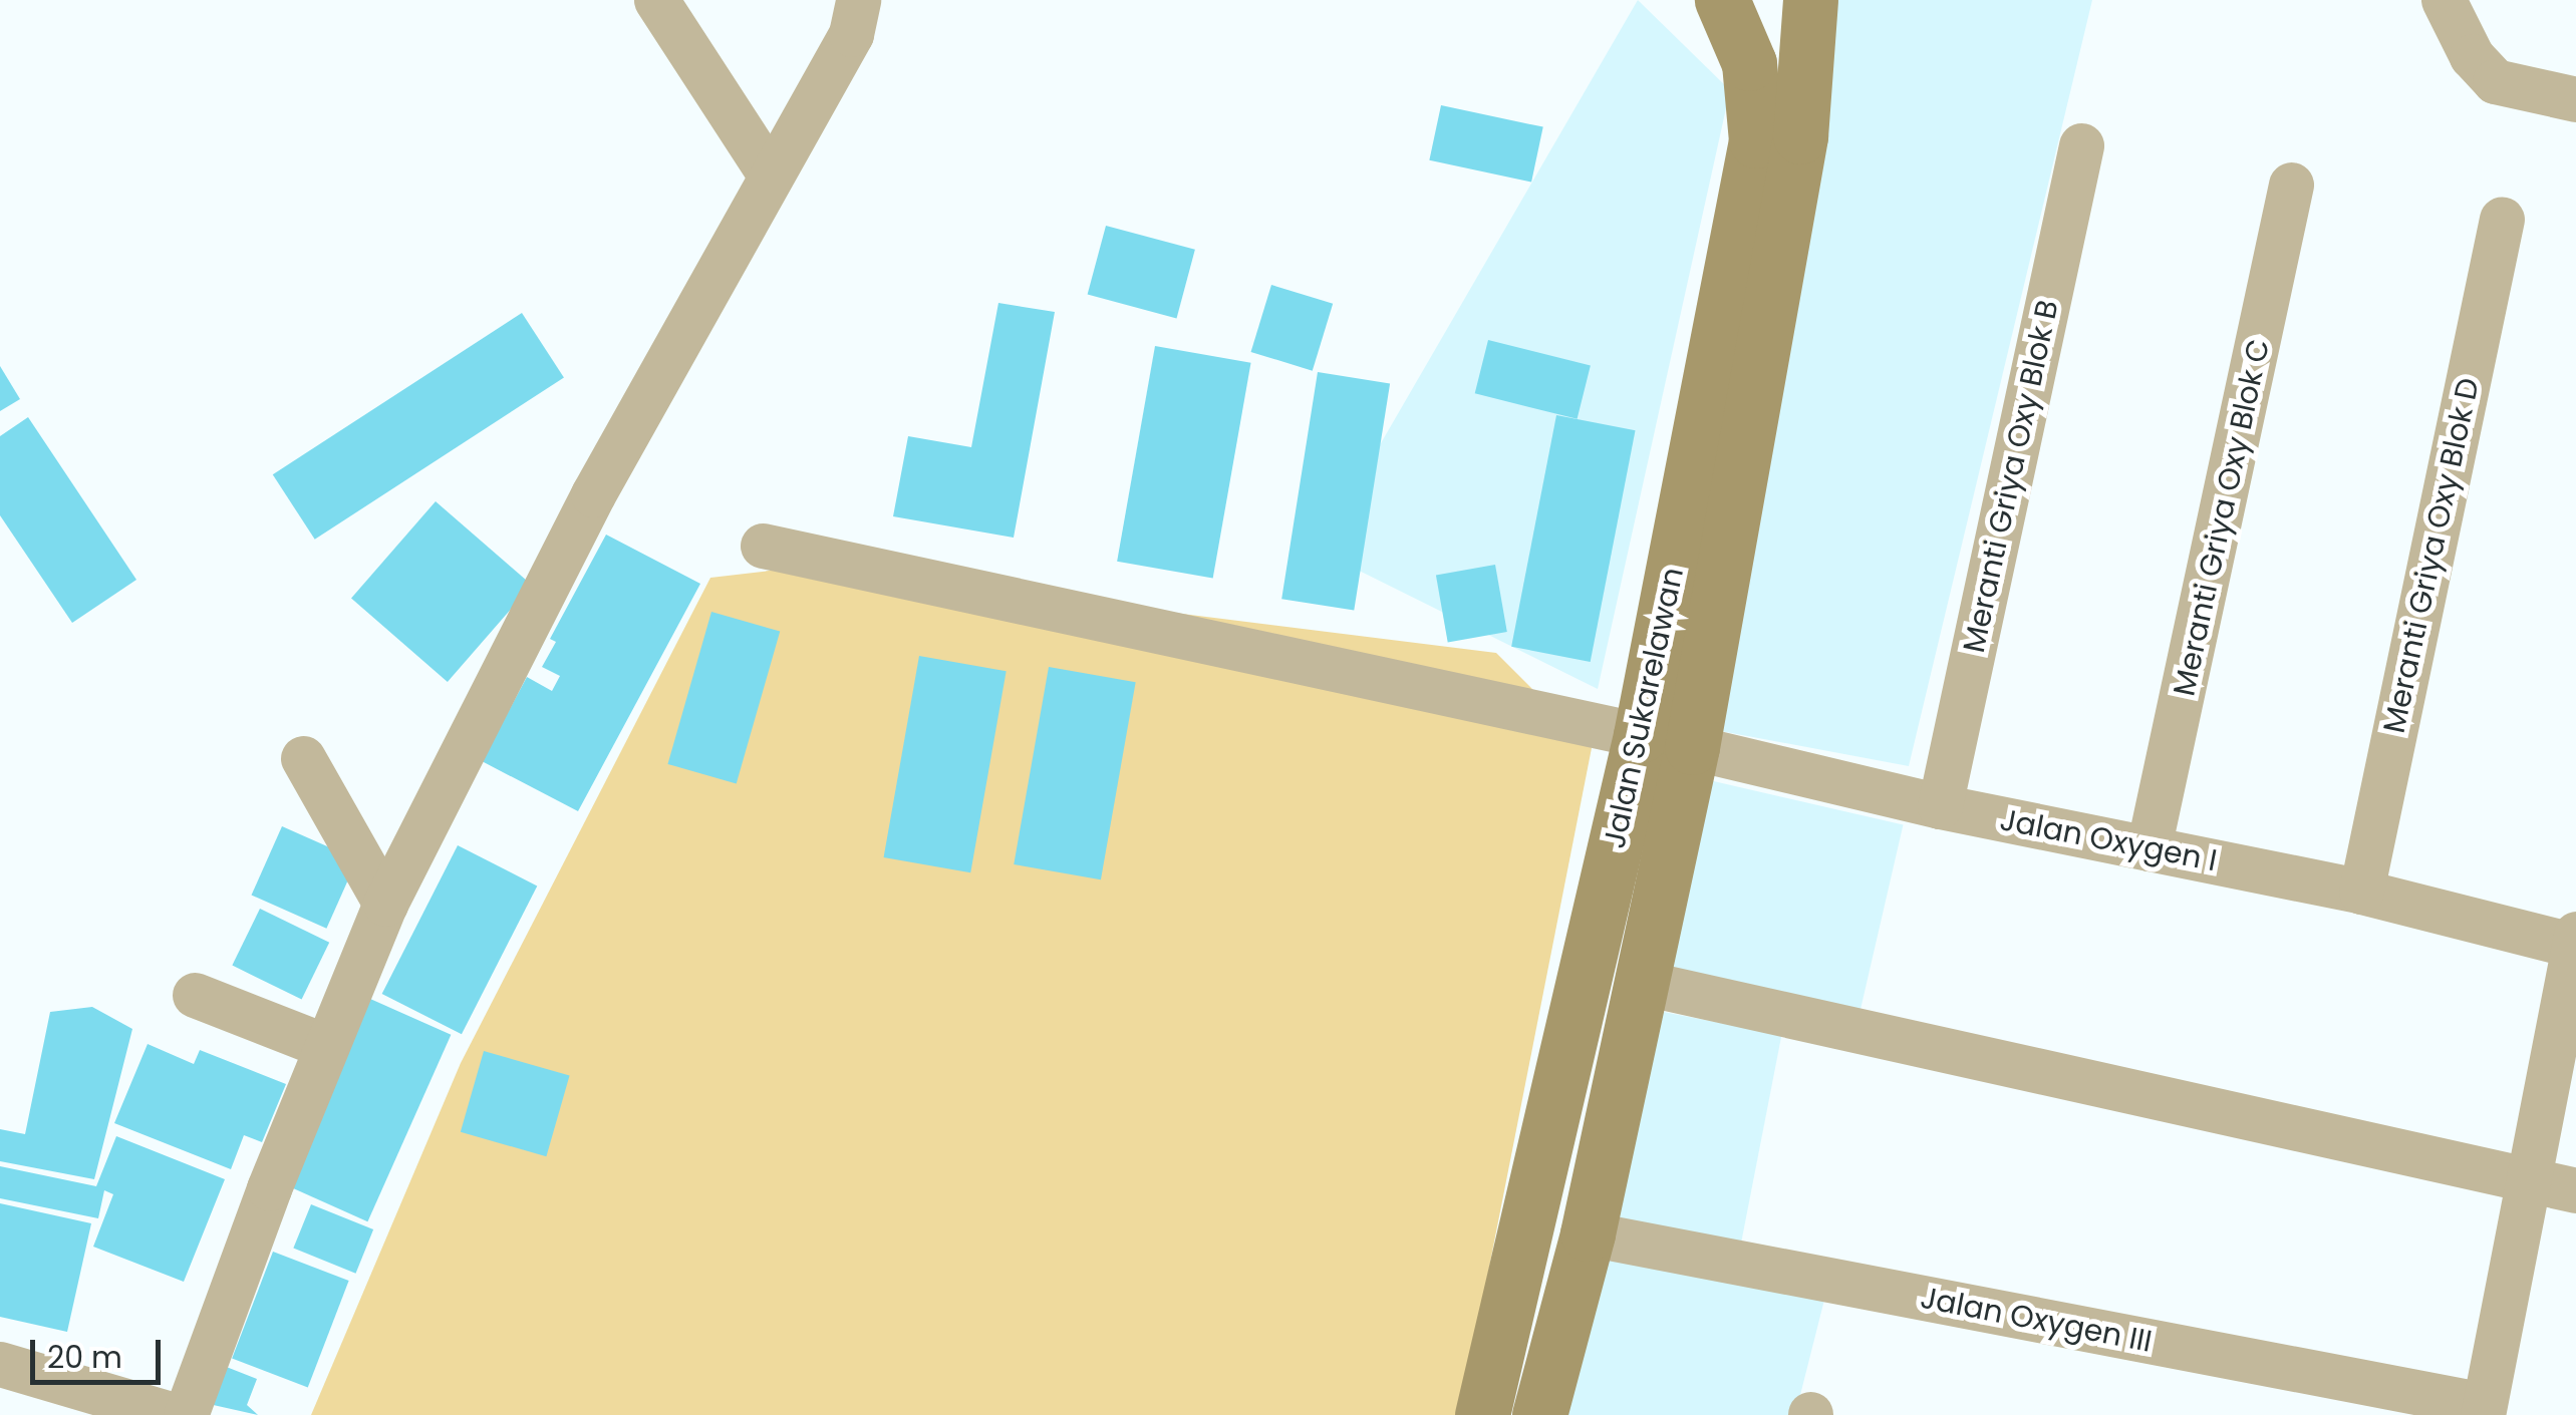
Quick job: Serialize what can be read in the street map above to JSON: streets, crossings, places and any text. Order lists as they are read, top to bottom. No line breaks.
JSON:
{"streets":{"main road":["Jalan Sukarelawan"],"street":["Meranti Griya Oxy Blok B","Meranti Griya Oxy Blok C","Meranti Griya Oxy Blok D","Jalan Oxygen I","Jalan Oxygen III"]},"crossings":[["Meranti Griya Oxy Blok B","Jalan Oxygen I"],["Meranti Griya Oxy Blok C","Jalan Oxygen I"],["Meranti Griya Oxy Blok D","Jalan Oxygen I"],["Jalan Sukarelawan","Jalan Oxygen I"],["Jalan Sukarelawan","Jalan Oxygen III"]],"scale_bar":"20 m"}
